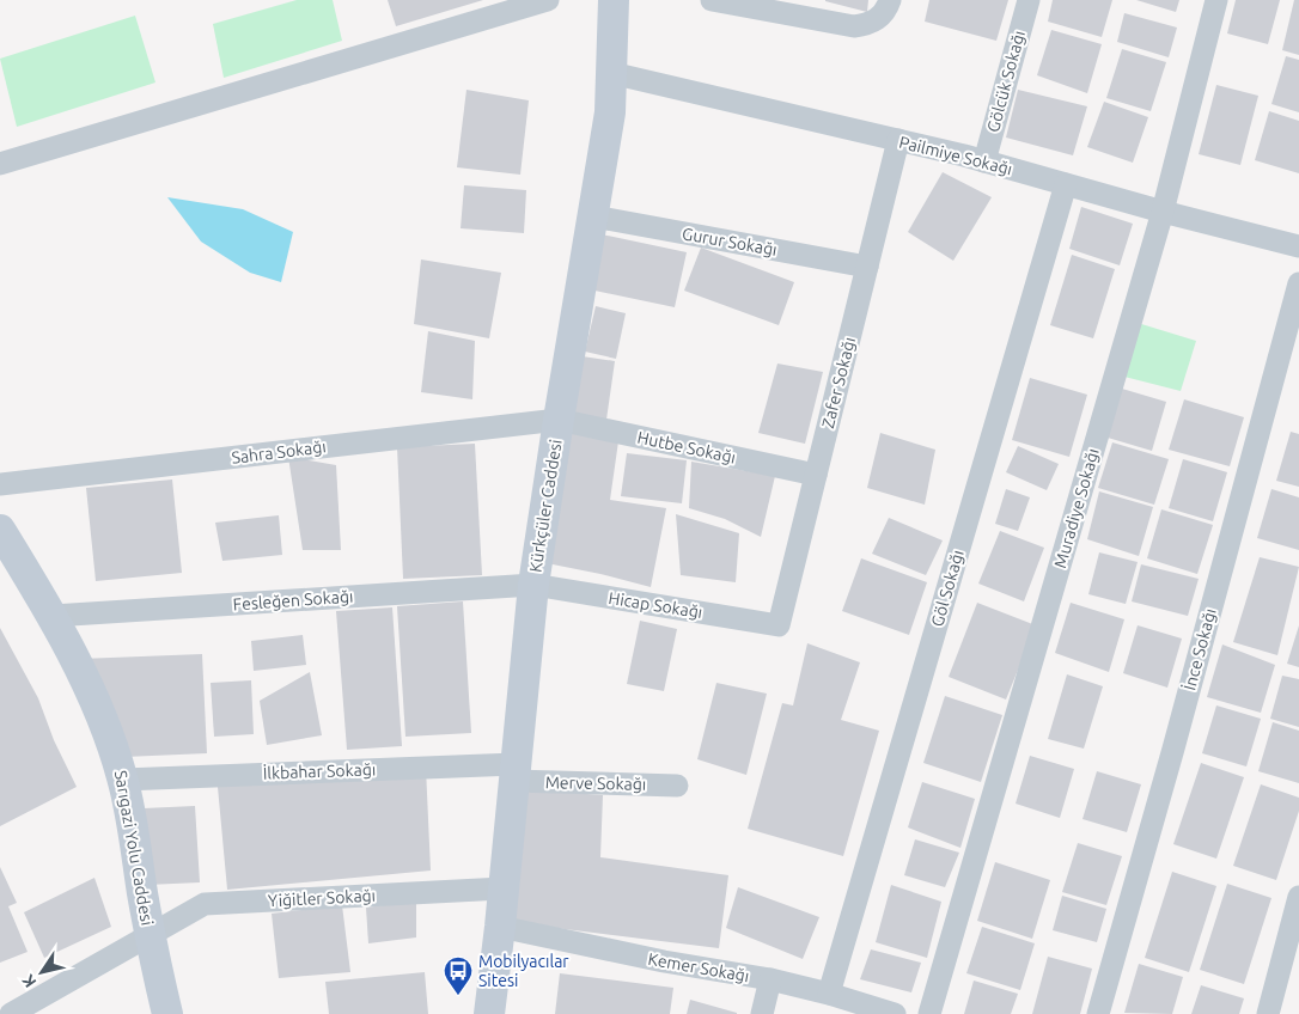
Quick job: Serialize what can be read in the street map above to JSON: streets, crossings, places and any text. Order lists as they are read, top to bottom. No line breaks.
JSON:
{"streets":{"main road":["Kürkçüler Caddesi","Sarıgazi Yolu Caddesi"],"street":["Gölcük Sokağı","Pailmiye Sokağı","Gurur Sokağı","Zafer Sokağı","Hutbe Sokağı","Sahra Sokağı","Muradiye Sokağı","Göl Sokağı","Fesleğen Sokağı","Hicap Sokağı","İnce Sokağı","İlkbahar Sokağı","Merve Sokağı","Yiğitler Sokağı","Kemer Sokağı"]},"crossings":[["Gölcük Sokağı","Pailmiye Sokağı"],["Pailmiye Sokağı","Zafer Sokağı"],["Pailmiye Sokağı","Kürkçüler Caddesi"],["Pailmiye Sokağı","Muradiye Sokağı"],["Pailmiye Sokağı","Göl Sokağı"],["Gurur Sokağı","Zafer Sokağı"],["Gurur Sokağı","Kürkçüler Caddesi"],["Zafer Sokağı","Hutbe Sokağı"],["Zafer Sokağı","Hicap Sokağı"],["Hutbe Sokağı","Sahra Sokağı"],["Hutbe Sokağı","Kürkçüler Caddesi"],["Sahra Sokağı","Kürkçüler Caddesi"],["Kürkçüler Caddesi","Fesleğen Sokağı"],["Kürkçüler Caddesi","Hicap Sokağı"],["Kürkçüler Caddesi","İlkbahar Sokağı"],["Kürkçüler Caddesi","Merve Sokağı"],["Kürkçüler Caddesi","Yiğitler Sokağı"],["Kürkçüler Caddesi","Kemer Sokağı"],["Göl Sokağı","Kemer Sokağı"],["Fesleğen Sokağı","Hicap Sokağı"],["Fesleğen Sokağı","Sarıgazi Yolu Caddesi"],["İlkbahar Sokağı","Merve Sokağı"],["İlkbahar Sokağı","Sarıgazi Yolu Caddesi"],["Sarıgazi Yolu Caddesi","Yiğitler Sokağı"]],"places":{"bus stop":["Mobilyacılar Sitesi"]},"north":"bottom left"}
